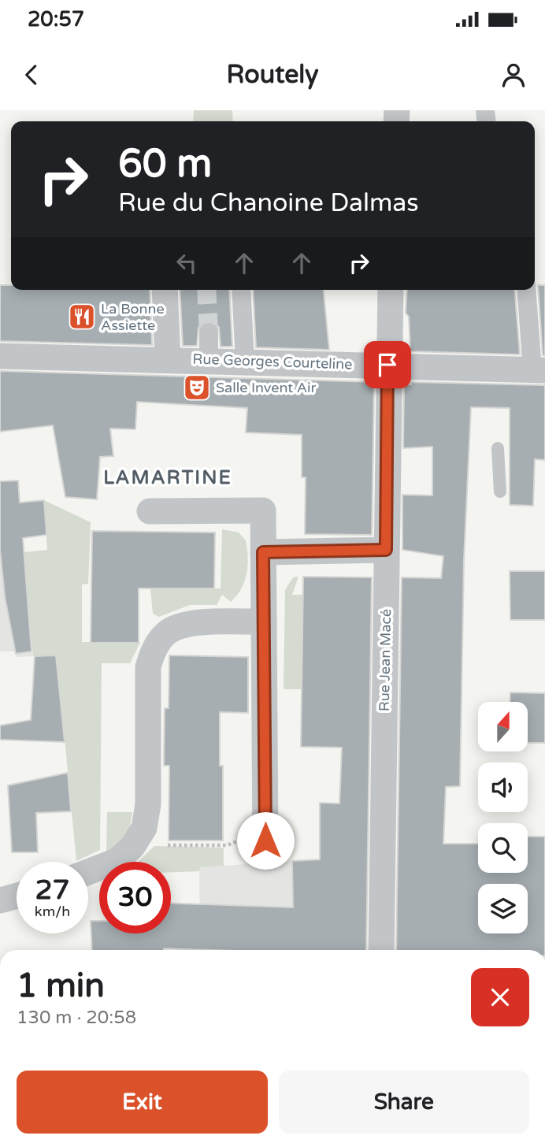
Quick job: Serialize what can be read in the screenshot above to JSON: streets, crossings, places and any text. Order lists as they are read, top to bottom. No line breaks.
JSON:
{"streets":{"street":["Rue Georges Courteline","Rue Jean Macé"]},"crossings":[["Rue Georges Courteline","Rue Jean Macé"]],"districts":["LAMARTINE"],"places":{"restaurant":["La Bonne Assiette"],"theatre":["Salle Invent Air"]},"north":"top","page":{"status":"20:57","header":"Routely","turn":["60 m","Rue du Chanoine Dalmas"],"speed":"27 km/h","limit":"30","heading":["1 min","130 m · 20:58"],"buttons":["Exit","Share"]}}
